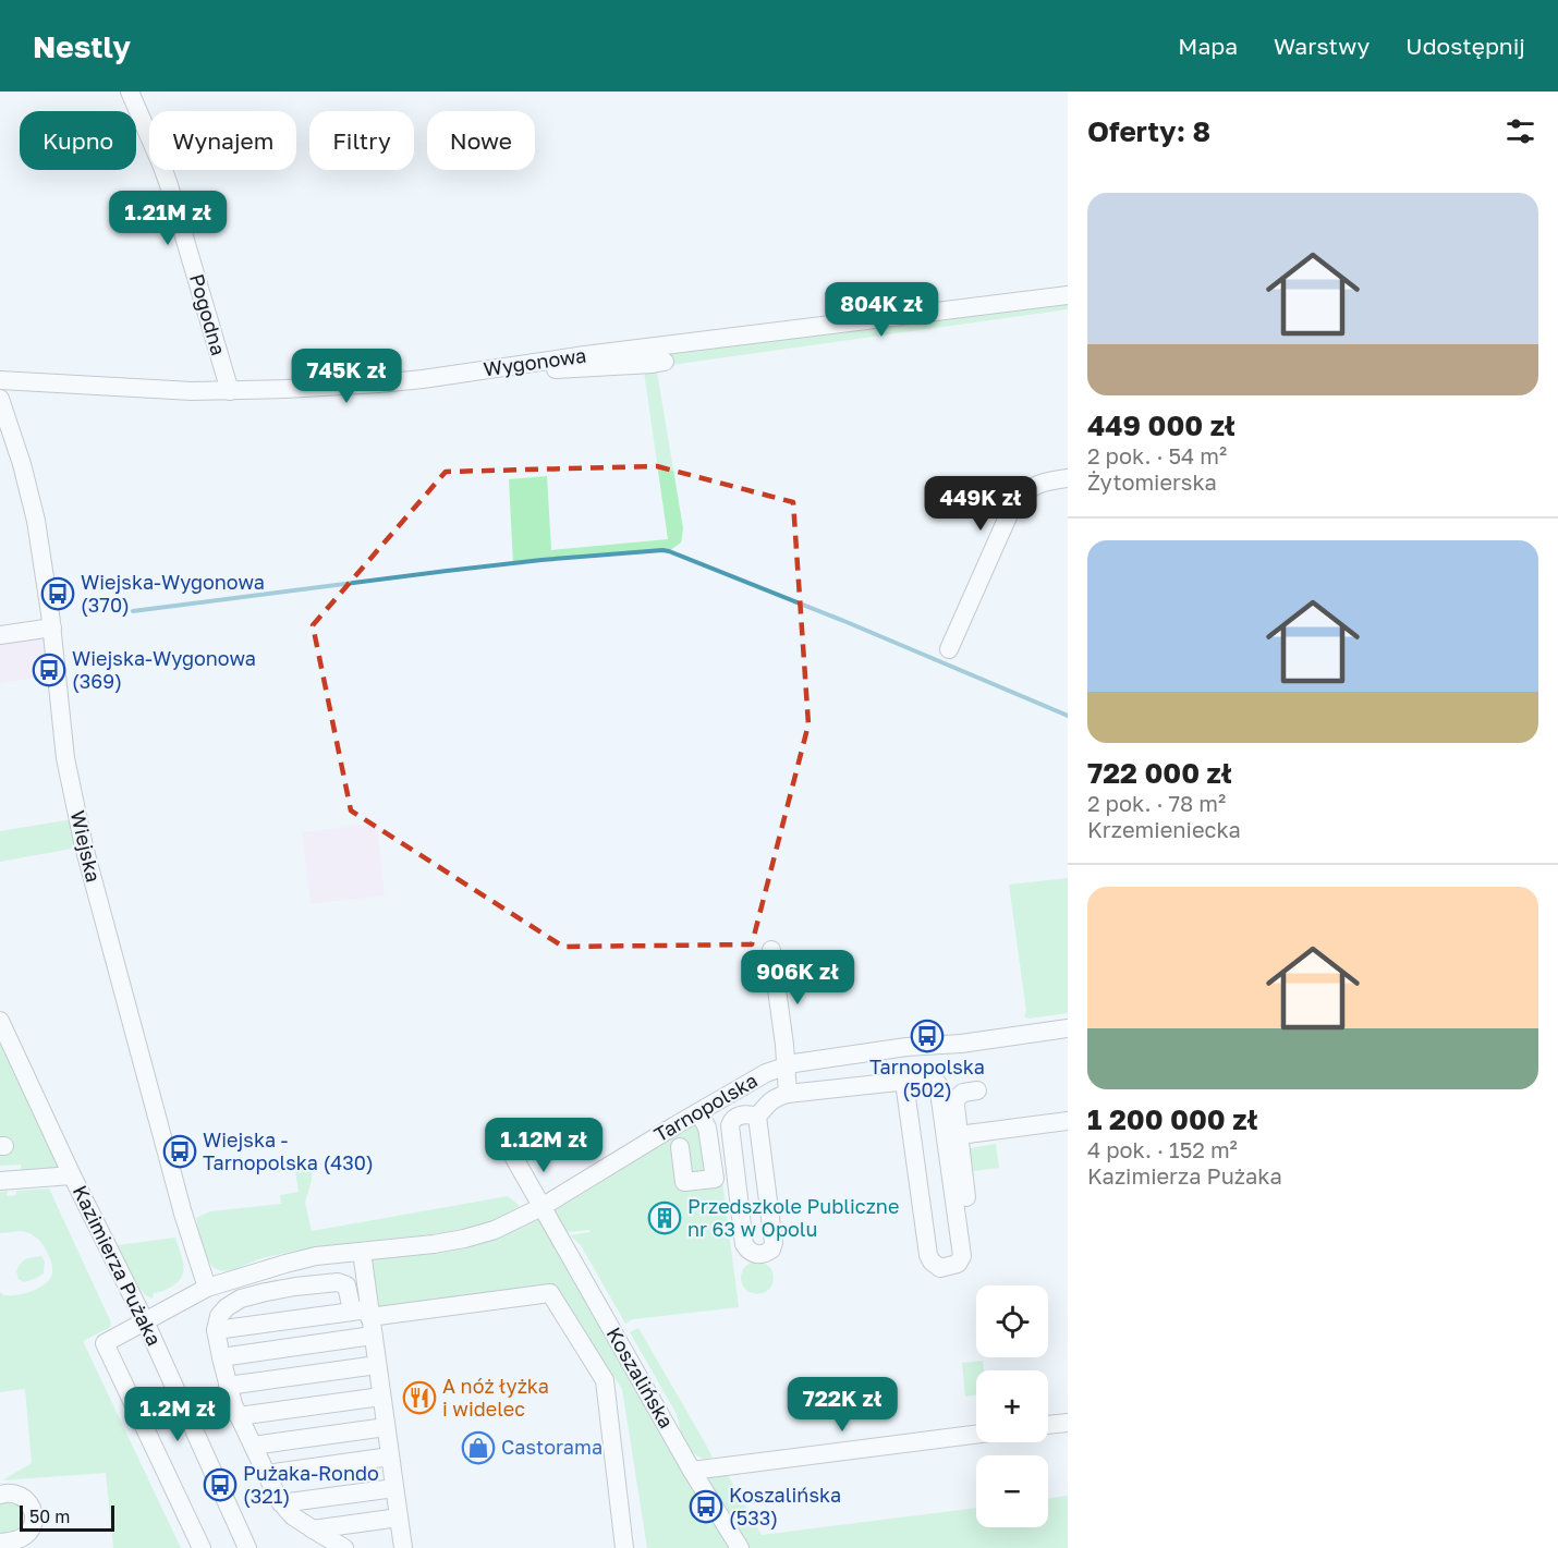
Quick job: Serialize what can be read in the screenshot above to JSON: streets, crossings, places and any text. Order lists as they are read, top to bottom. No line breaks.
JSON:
{"streets":{"street":["Pogodna","Wygonowa","Wiejska","Tarnopolska","Kazimierza Pużaka","Koszalińska"]},"crossings":[["Pogodna","Wygonowa"],["Wiejska","Tarnopolska"],["Tarnopolska","Kazimierza Pużaka"],["Tarnopolska","Koszalińska"]],"places":{"bus stop":["Wiejska-Wygonowa (370)","Wiejska-Wygonowa (369)","Tarnopolska (502)","Wiejska - Tarnopolska (430)","Pużaka-Rondo (321)","Koszalińska (533)"],"building":["Przedszkole Publiczne nr 63 w Opolu"],"restaurant":["A nóż łyżka i widelec"],"shop":["Castorama"]},"scale_bar":"50 m","page":{"header":"Nestly","nav":["Mapa","Warstwy","Udostępnij"],"heading":"Oferty: 8","chip":["Kupno","Wynajem","Filtry","Nowe"],"list":[{"name":"449 000 zł","note":"2 pok. · 54 m² · Żytomierska"},{"name":"722 000 zł","note":"2 pok. · 78 m² · Krzemieniecka"},{"name":"1 200 000 zł","note":"4 pok. · 152 m² · Kazimierza Pużaka"}],"price":["1.21M zł","804K zł","745K zł","449K zł","906K zł","1.12M zł","722K zł","1.2M zł"],"map_buttons":["+","−"],"scale":"50 m"}}
